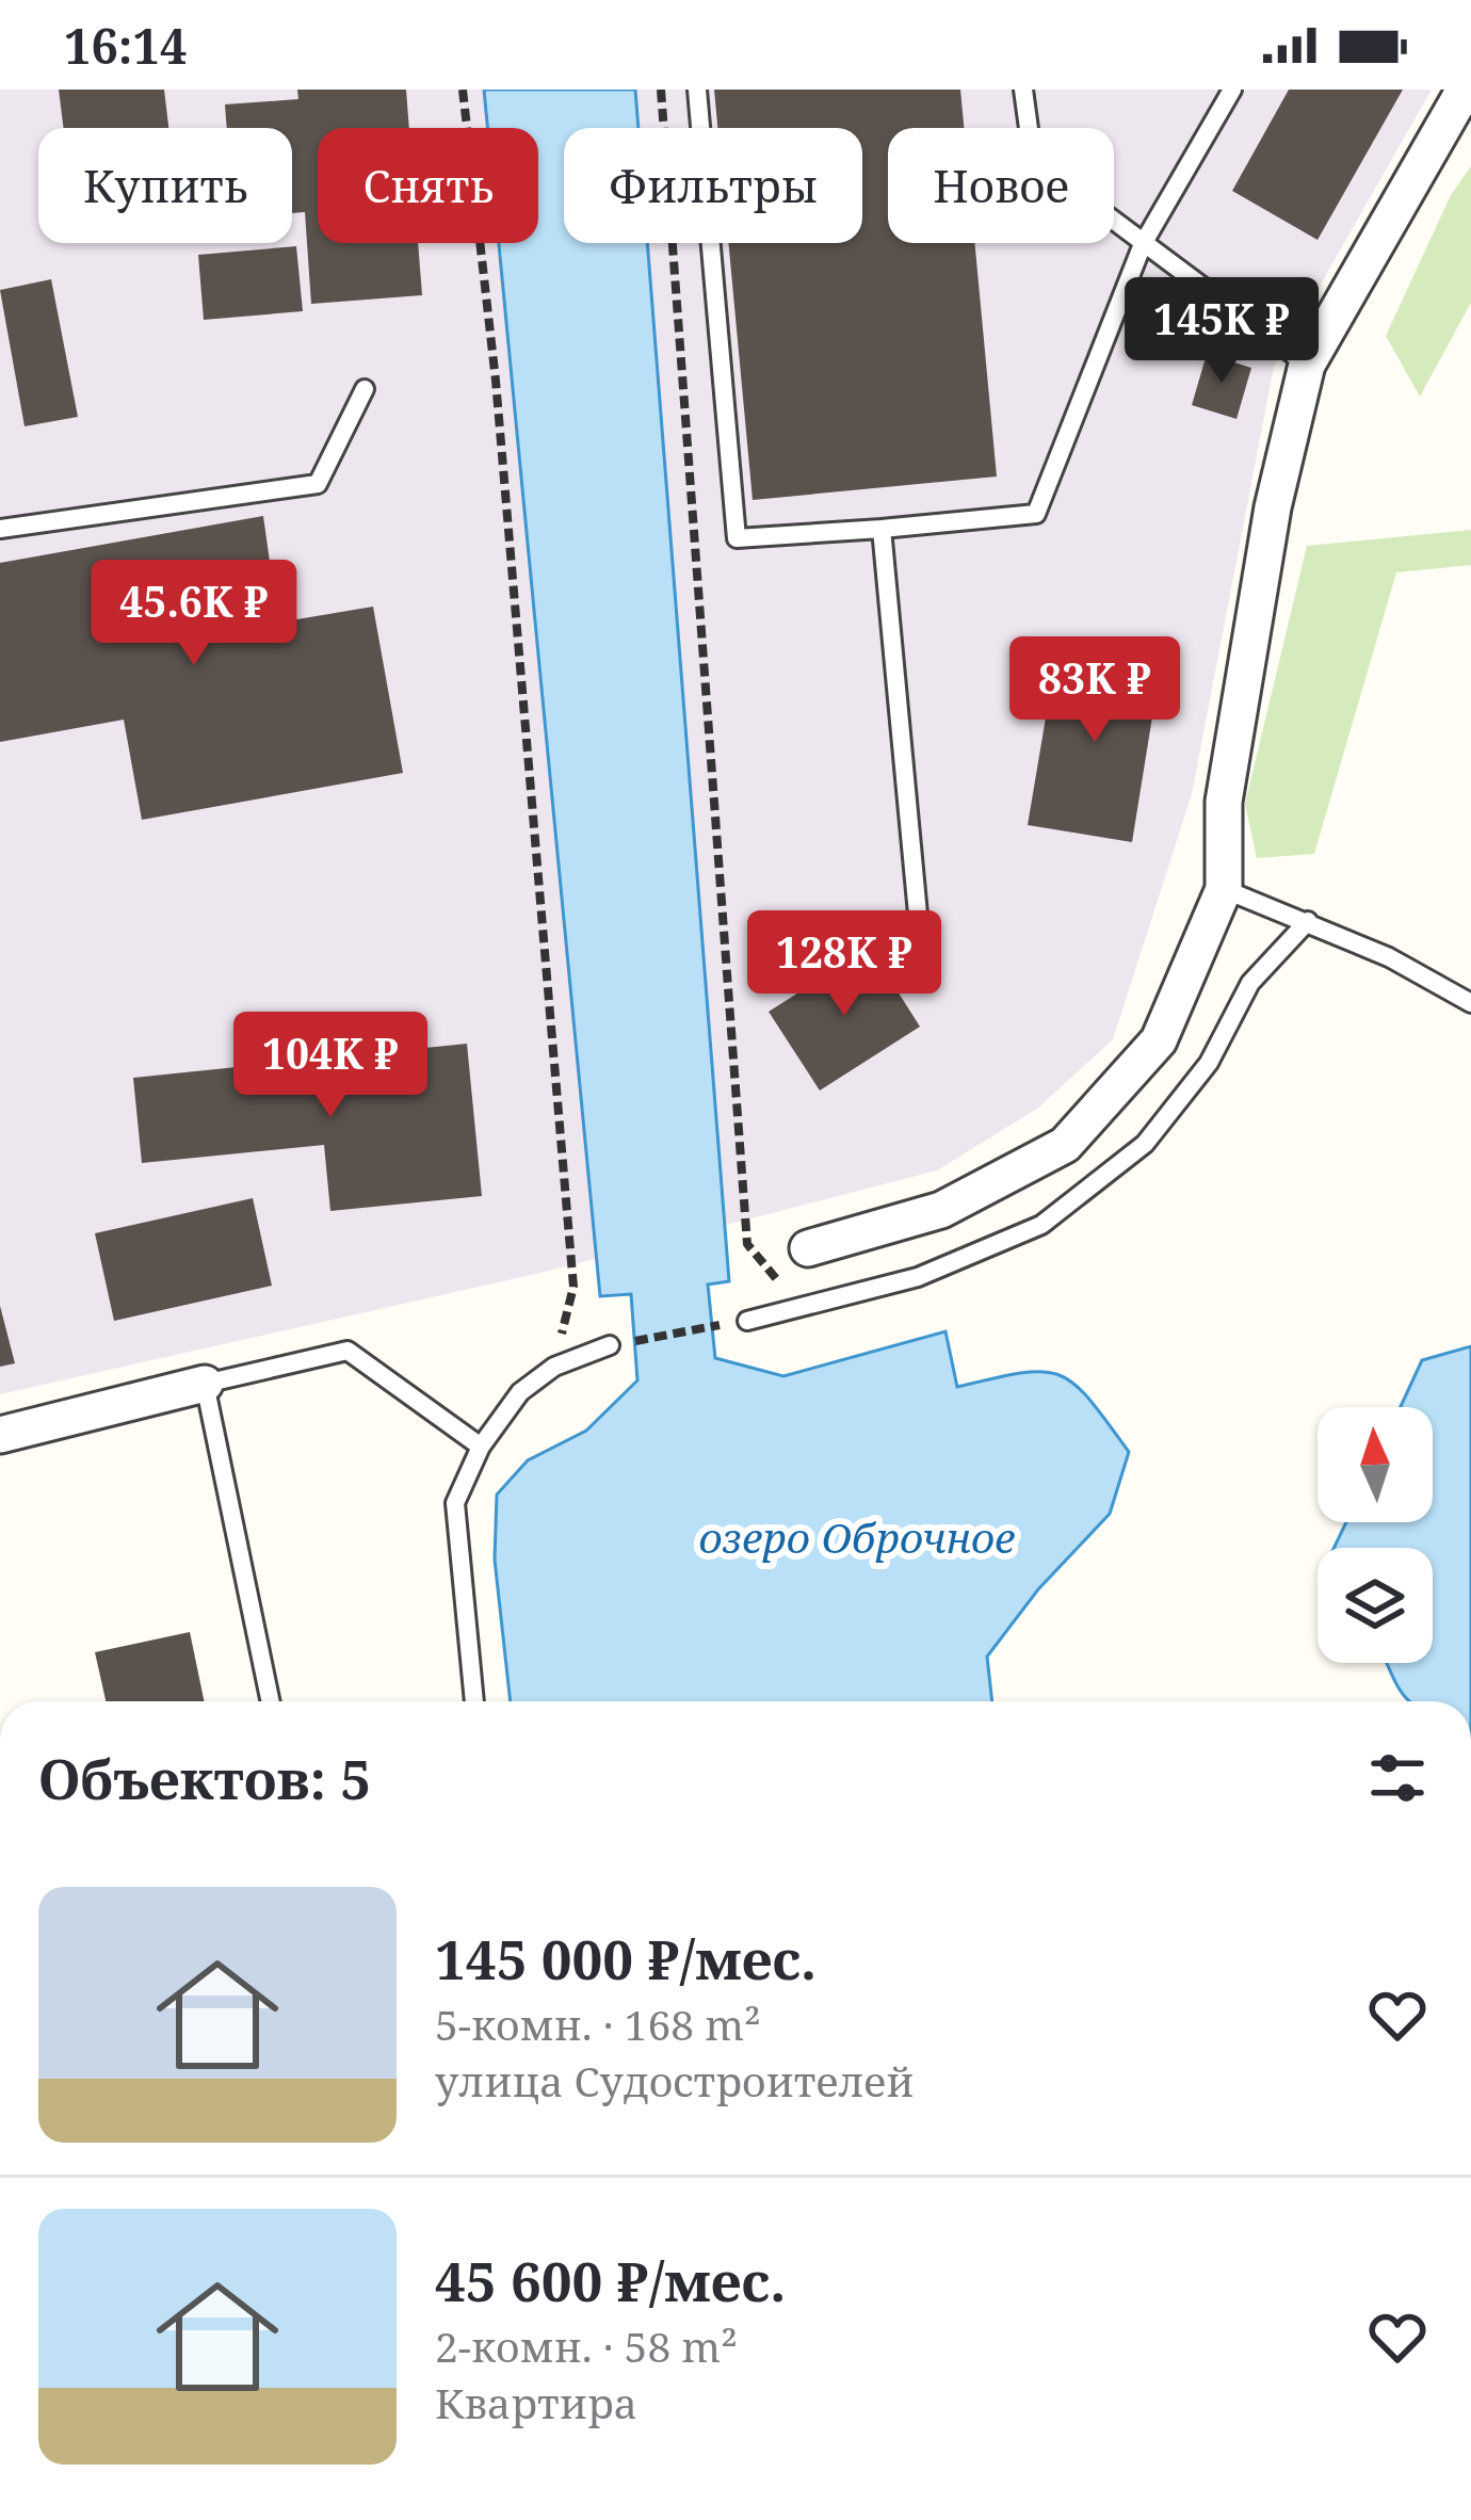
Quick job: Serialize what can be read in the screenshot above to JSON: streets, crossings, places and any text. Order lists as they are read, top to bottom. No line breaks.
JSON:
{"water":["озеро Оброчное"],"north":"top","page":{"status":"16:14","chip":["Купить","Снять","Фильтры","Новое"],"price":["145K ₽","45.6K ₽","83K ₽","128K ₽","104K ₽"],"heading":"Объектов: 5","list":[{"name":"145 000 ₽/мес.","note":"5-комн. · 168 m² · улица Судостроителей"},{"name":"45 600 ₽/мес.","note":"2-комн. · 58 m² · Квартира"}]}}
